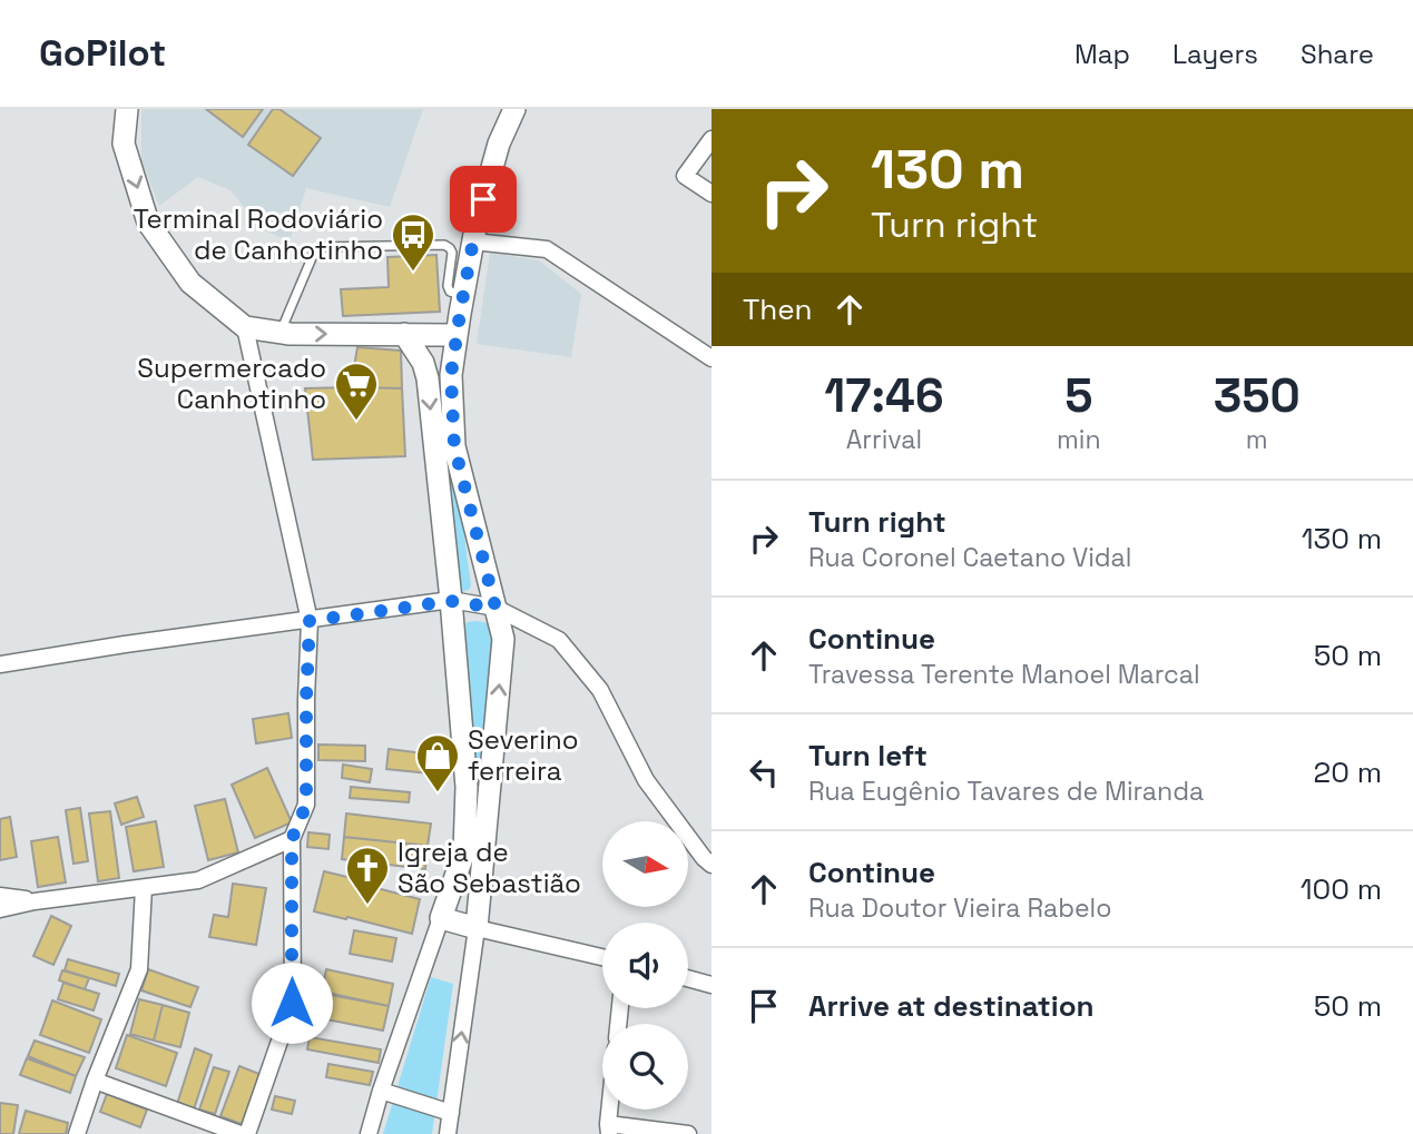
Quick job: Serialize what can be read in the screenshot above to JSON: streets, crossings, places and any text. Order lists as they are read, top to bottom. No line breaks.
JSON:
{"places":{"bus stop":["Terminal Rodoviário de Canhotinho"],"supermarket":["Supermercado Canhotinho"],"shop":["Severino ferreira"],"church":["Igreja de São Sebastião"]},"north":"right","page":{"header":"GoPilot","nav":["Map","Layers","Share"],"turn":["130 m","Turn right"],"then":"Then","eta":["17:46","Arrival","5","min","350","m"],"list":[{"name":"Turn right","note":"Rua Coronel Caetano Vidal","value":"130 m"},{"name":"Continue","note":"Travessa Terente Manoel Marcal","value":"50 m"},{"name":"Turn left","note":"Rua Eugênio Tavares de Miranda","value":"20 m"},{"name":"Continue","note":"Rua Doutor Vieira Rabelo","value":"100 m"},{"name":"Arrive at destination","value":"50 m"}]}}
